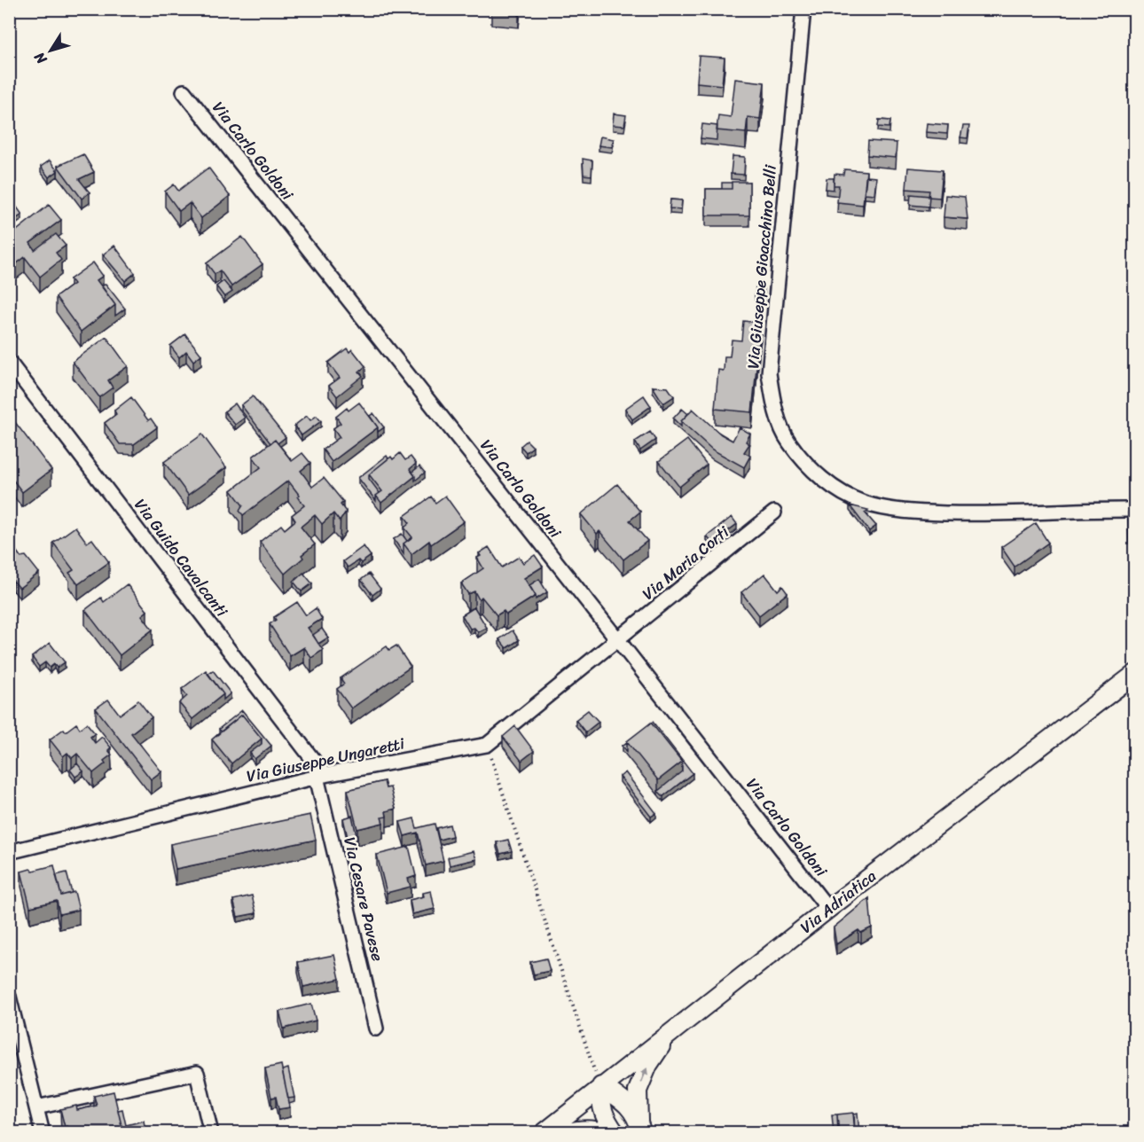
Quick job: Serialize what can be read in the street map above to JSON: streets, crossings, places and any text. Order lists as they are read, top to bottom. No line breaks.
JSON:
{"streets":{"street":["Via Carlo Goldoni","Via Giuseppe Gioacchino Belli","Via Guido Cavalcanti","Via Maria Corti","Via Giuseppe Ungaretti","Via Cesare Pavese","Via Adriatica"]},"crossings":[["Via Carlo Goldoni","Via Maria Corti"],["Via Carlo Goldoni","Via Giuseppe Ungaretti"],["Via Carlo Goldoni","Via Adriatica"],["Via Guido Cavalcanti","Via Giuseppe Ungaretti"],["Via Guido Cavalcanti","Via Cesare Pavese"],["Via Maria Corti","Via Giuseppe Ungaretti"],["Via Giuseppe Ungaretti","Via Cesare Pavese"]],"north":"bottom left"}
